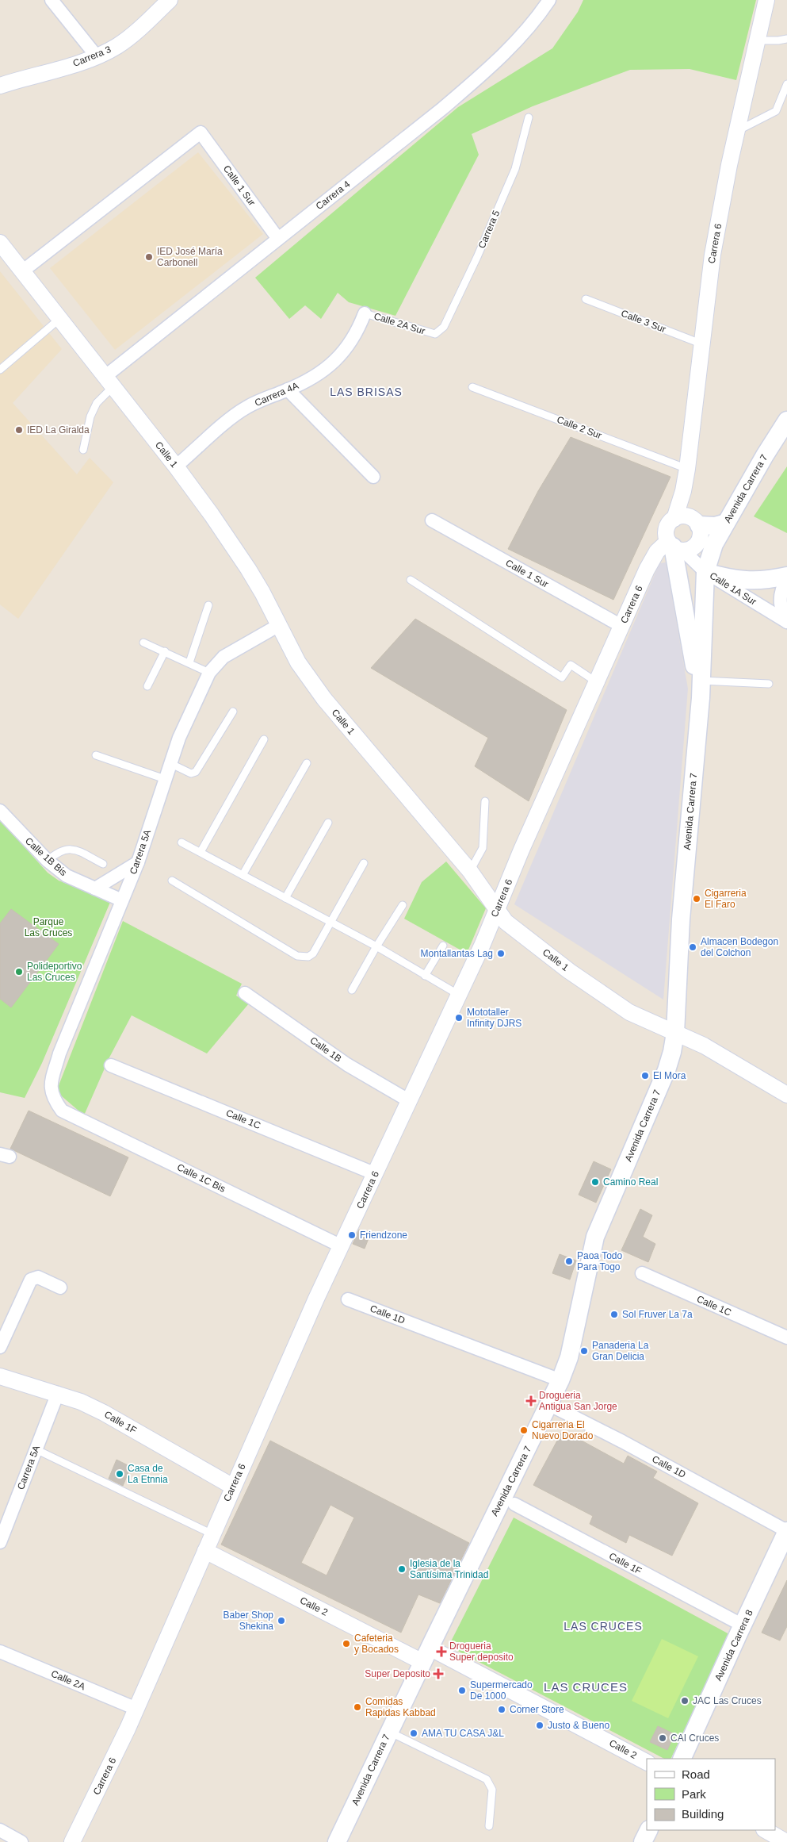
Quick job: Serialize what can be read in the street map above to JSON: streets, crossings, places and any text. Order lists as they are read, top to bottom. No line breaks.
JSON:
{"streets":{"main road":["Avenida Carrera 7","Avenida Carrera 8"],"street":["Carrera 3","Calle 1 Sur","Carrera 4","Carrera 6","Carrera 4A","Calle 1","Calle 1A Sur","Carrera 5A","Calle 1B Bis","Calle 1B","Calle 1C","Calle 1C Bis","Calle 1D","Calle 1F","Calle 2","Calle 2A"],"lane":["Carrera 5","Calle 3 Sur","Calle 2A Sur","Calle 2 Sur"]},"crossings":[["Calle 1 Sur","Carrera 4"],["Calle 1 Sur","Carrera 6"],["Calle 1 Sur","Calle 1"],["Carrera 4","Calle 1"],["Carrera 5","Calle 2A Sur"],["Carrera 6","Calle 3 Sur"],["Carrera 6","Calle 2 Sur"],["Carrera 6","Calle 1"],["Carrera 6","Calle 1A Sur"],["Carrera 6","Calle 1B"],["Carrera 6","Calle 1C"],["Carrera 6","Calle 1C Bis"],["Carrera 6","Calle 1F"],["Carrera 6","Calle 2"],["Carrera 6","Calle 2A"],["Calle 2A Sur","Carrera 4A"],["Carrera 4A","Calle 1"],["Calle 1","Avenida Carrera 7"],["Calle 1","Carrera 5A"],["Avenida Carrera 7","Calle 1A Sur"],["Avenida Carrera 7","Calle 1D"],["Avenida Carrera 7","Calle 2"],["Carrera 5A","Calle 1B Bis"],["Carrera 5A","Calle 1C Bis"],["Carrera 5A","Calle 1F"],["Calle 1D","Avenida Carrera 8"],["Calle 1F","Avenida Carrera 8"]],"districts":["LAS BRISAS","LAS CRUCES","LAS CRUCES"],"parks":["Parque Las Cruces"],"places":{"other":["IED José María Carbonell","IED La Giralda","Cigarreria El Faro","Almacen Bodegon del Colchon","Montallantas Lag","Polideportivo Las Cruces","Mototaller Infinity DJRS","El Mora","Camino Real","Friendzone","Paoa Todo Para Togo","Sol Fruver La 7a","Panaderia La Gran Delicia","Cigarreria El Nuevo Dorado","Casa de La Etnnia","Iglesia de la Santísima Trinidad","Baber Shop Shekina","Cafeteria y Bocados","Supermercado De 1000","JAC Las Cruces","Comidas Rapidas Kabbad","Corner Store","Justo & Bueno","AMA TU CASA J&L","CAI Cruces"],"health":["Drogueria Antigua San Jorge","Drogueria Super deposito","Super Deposito"]},"legend":["Road","Park","Building"]}
